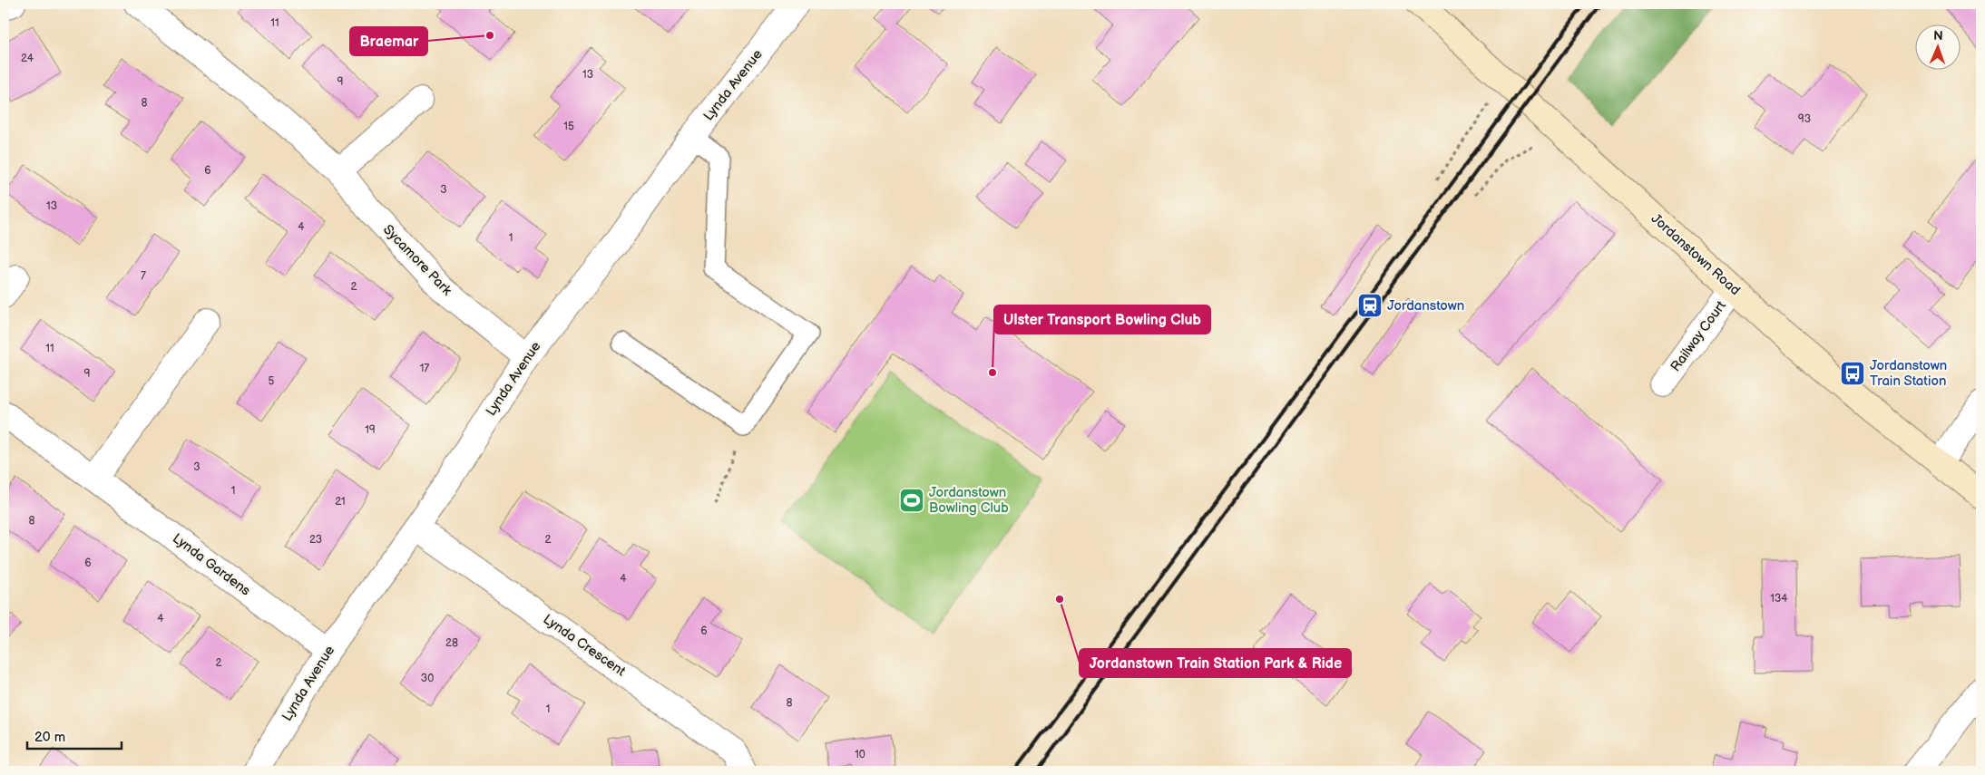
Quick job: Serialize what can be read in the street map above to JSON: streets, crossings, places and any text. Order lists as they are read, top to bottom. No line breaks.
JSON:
{"streets":{"street":["Lynda Avenue","Jordanstown Road","Sycamore Park","Railway Court","Lynda Gardens","Lynda Crescent"]},"crossings":[["Lynda Avenue","Sycamore Park"],["Lynda Avenue","Lynda Gardens"],["Lynda Avenue","Lynda Crescent"],["Jordanstown Road","Railway Court"]],"places":{"other":["Braemar","Ulster Transport Bowling Club","Jordanstown Train Station Park & Ride"],"station":["Jordanstown"],"bus stop":["Jordanstown Train Station"],"sports":["Jordanstown Bowling Club"]},"house_numbers":["11","24","13","9","8","93","15","6","3","13","4","1","7","2","11","17","9","5","19","3","1","21","8","23","2","6","4","134","4","6","28","2","30","8","1","10"],"scale_bar":"20 m","north":"top"}
